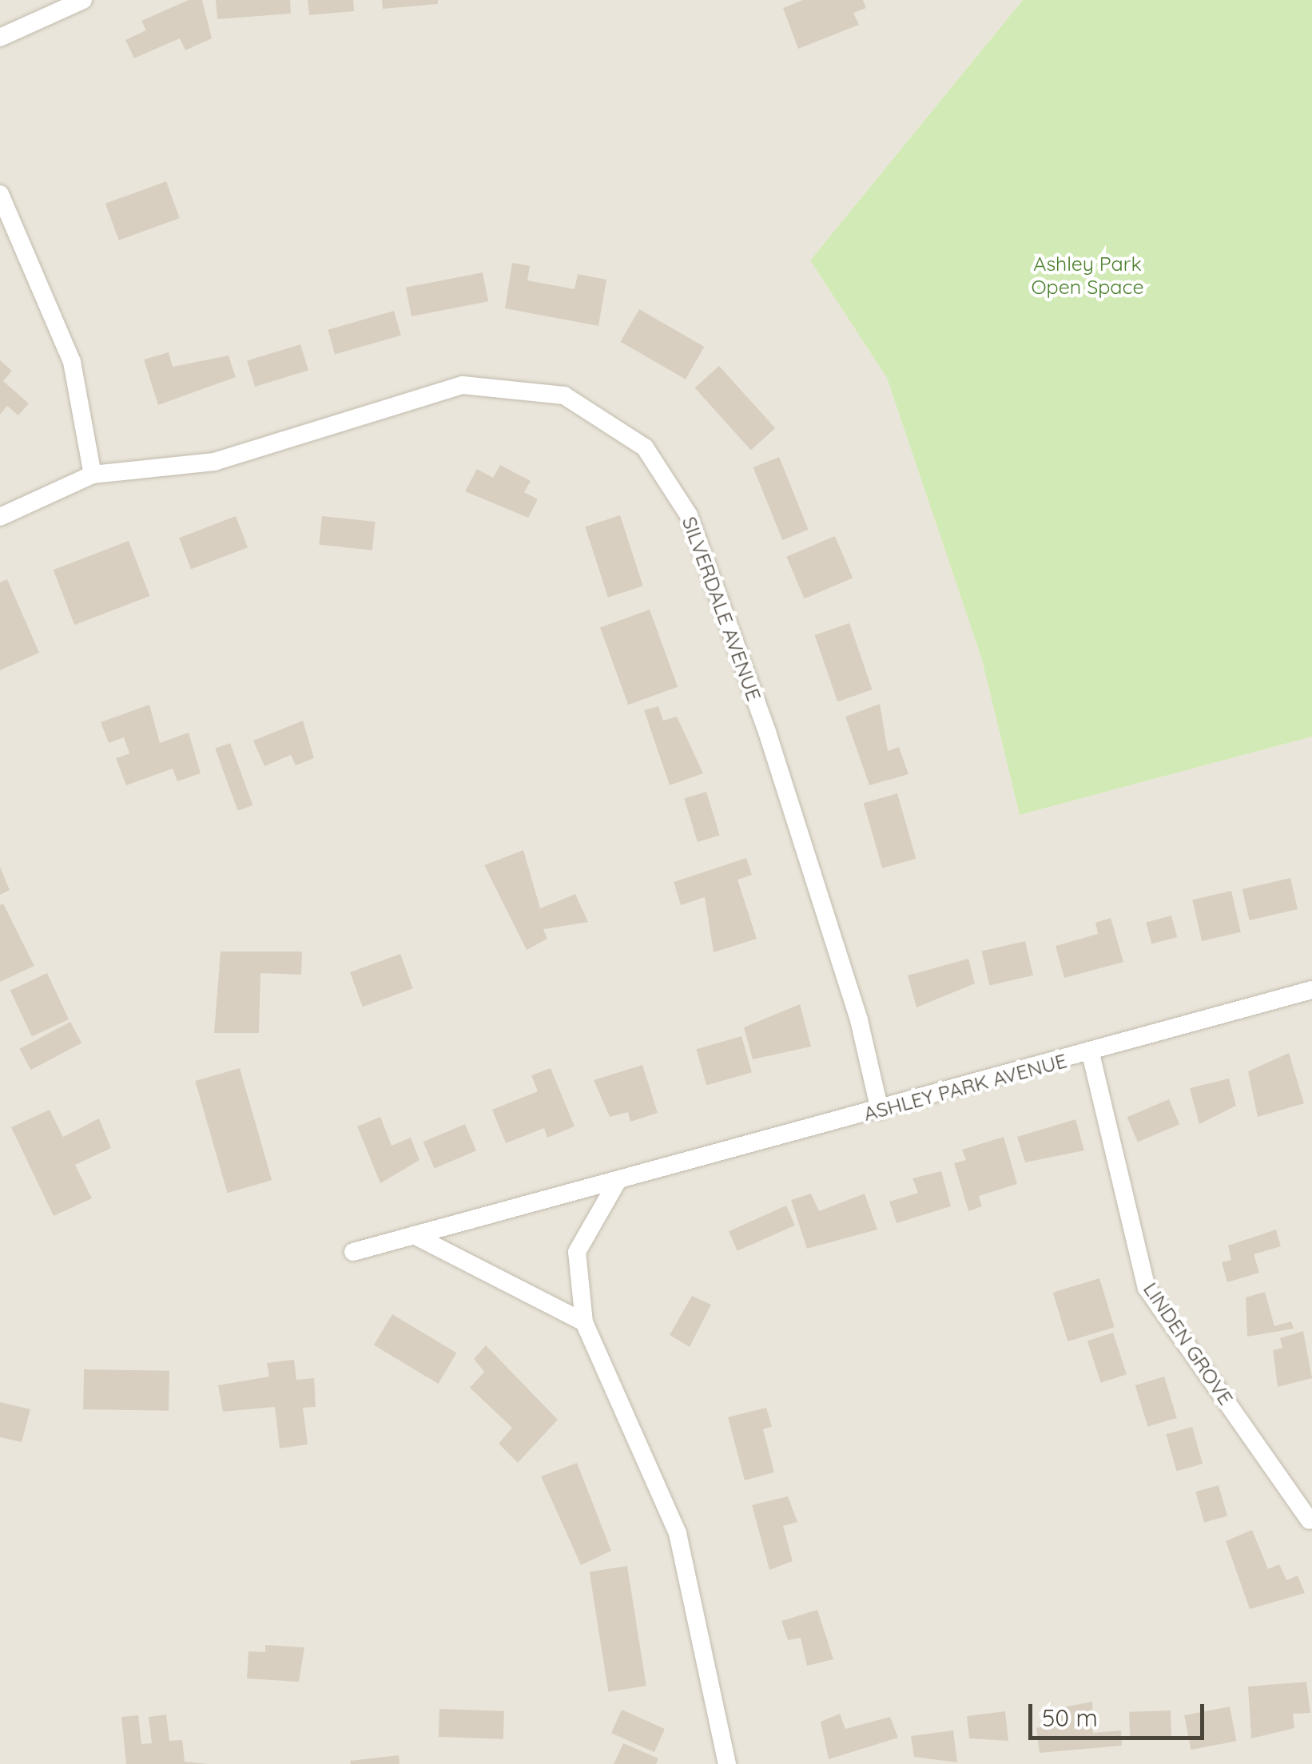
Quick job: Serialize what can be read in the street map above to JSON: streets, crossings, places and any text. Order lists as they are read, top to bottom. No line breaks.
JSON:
{"streets":{"street":["SILVERDALE AVENUE","ASHLEY PARK AVENUE","LINDEN GROVE"]},"crossings":[["SILVERDALE AVENUE","ASHLEY PARK AVENUE"],["ASHLEY PARK AVENUE","LINDEN GROVE"]],"parks":["Ashley Park Open Space"],"scale_bar":"50 m"}
